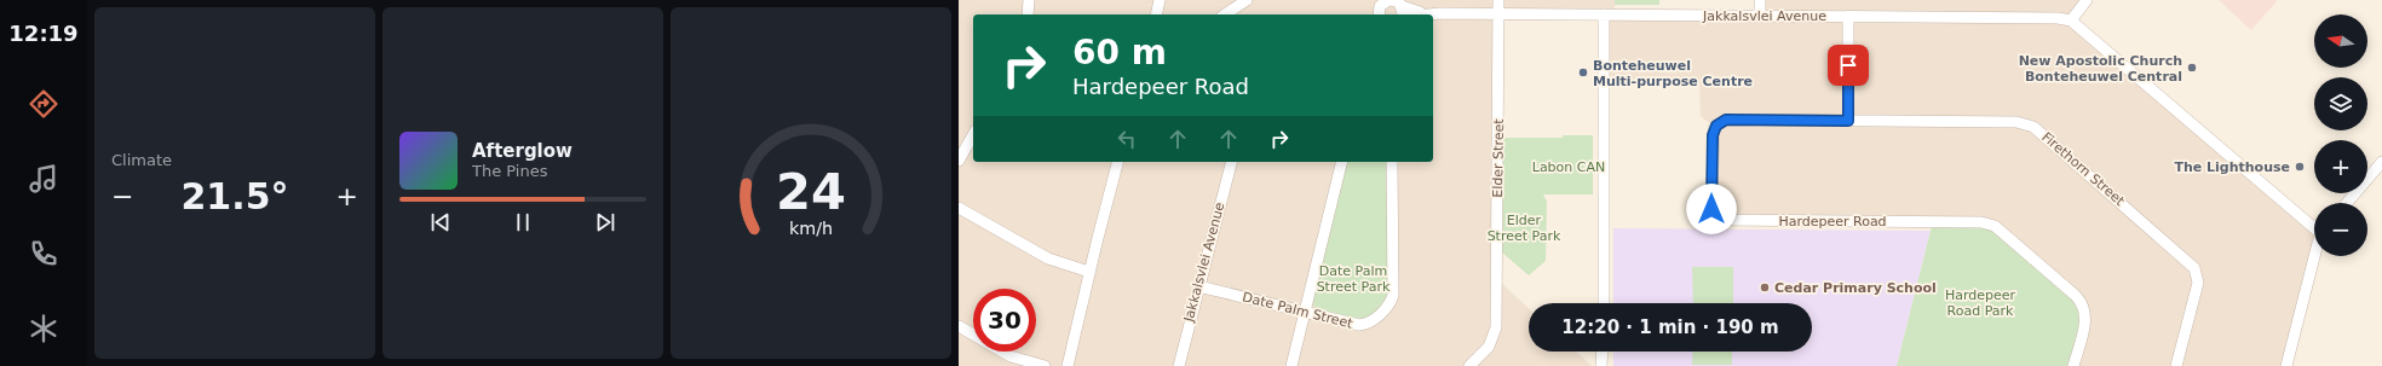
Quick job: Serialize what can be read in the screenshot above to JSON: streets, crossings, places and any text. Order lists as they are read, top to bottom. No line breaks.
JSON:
{"streets":{"street":["Jakkalsvlei Avenue","Elder Street","Firethorn Street","Hardepeer Road","Date Palm Street"]},"crossings":[["Jakkalsvlei Avenue","Elder Street"],["Jakkalsvlei Avenue","Date Palm Street"],["Firethorn Street","Hardepeer Road"]],"parks":["Labon CAN","Elder Street Park","Date Palm Street Park","Hardepeer Road Park"],"places":["New Apostolic Church Bonteheuwel Central","Bonteheuwel Multi-purpose Centre","The Lighthouse","Cedar Primary School"],"north":"left","page":{"tabs":"12:19","tile":"Climate","map_buttons":["+","−"],"turn":["60 m","Hardepeer Road"],"song":["Afterglow","The Pines"],"heat":["−","21.5°","+"],"limit":"30","trip":"12:20 · 1 min · 190 m","gauge":["24","km/h"]}}
